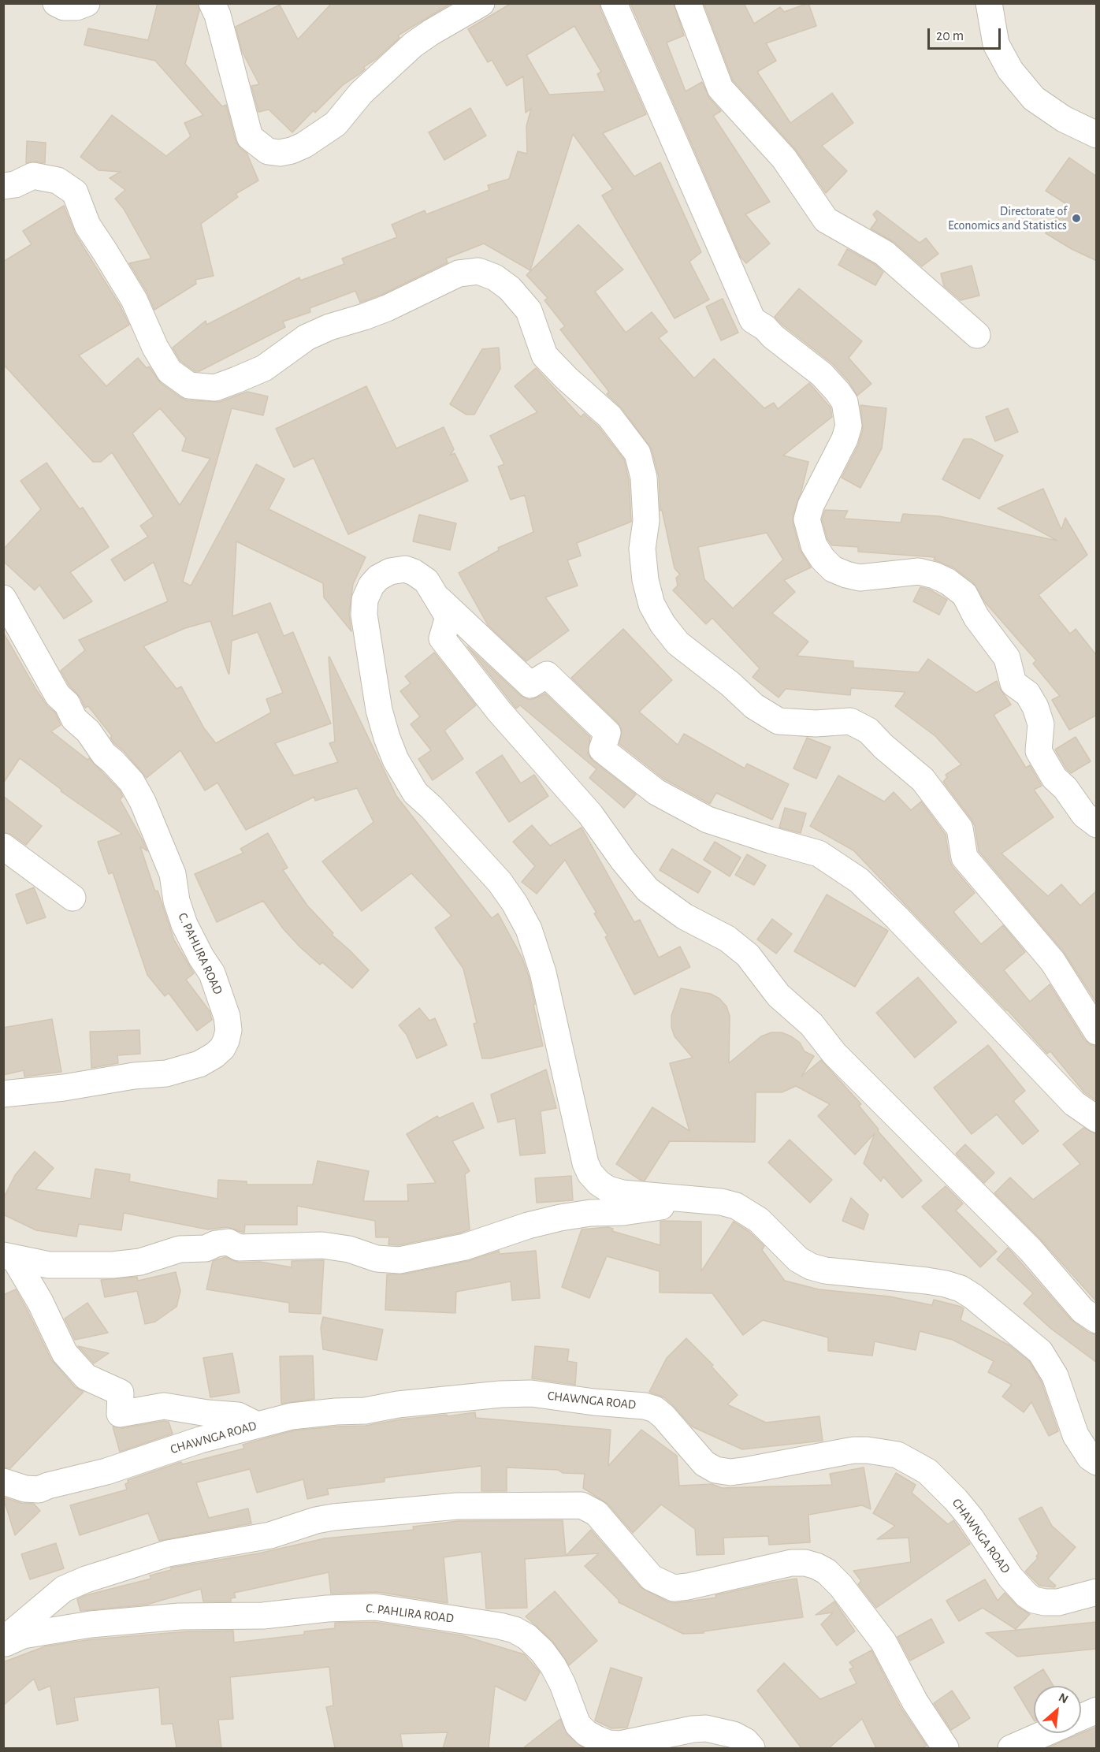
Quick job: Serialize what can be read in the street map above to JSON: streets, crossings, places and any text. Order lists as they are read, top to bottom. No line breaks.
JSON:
{"streets":{"street":["C. PAHLIRA ROAD","CHAWNGA ROAD"]},"places":["Directorate of Economics and Statistics"],"scale_bar":"20 m","north":"top right"}
